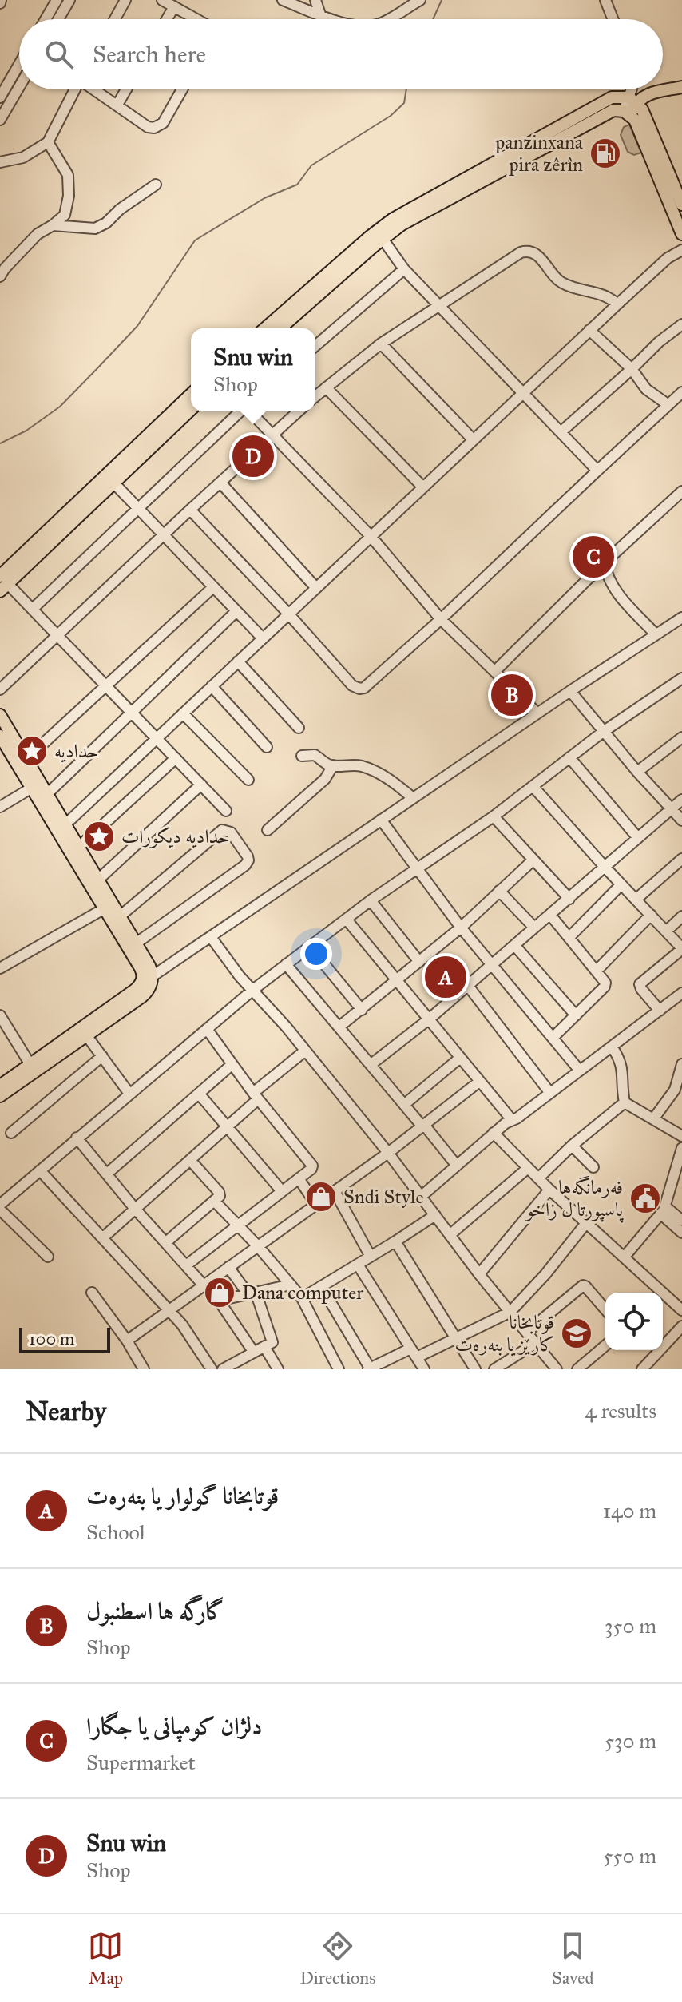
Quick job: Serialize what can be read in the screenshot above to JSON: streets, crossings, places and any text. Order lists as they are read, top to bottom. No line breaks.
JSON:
{"places":{"fuel station":["panzinxana pira zêrîn"],"place":["حداديه","حداديه ديكورات"],"shop":["Sndi Style","Dana computer"],"public building":["فەرمانگەها پاسپورتا ل زاخو"],"school or university":["قوتابخانا کارێز یا بنەرەت"]},"scale_bar":"100 m","page":{"search":"Search here","popup":["Snu win","Shop"],"pins":["D","C","B","A"],"scale":"100 m","heading":["Nearby","4 results"],"list":[{"mark":"A","name":"قوتابخانا گولوار یا بنەرەت","note":"School","value":"140 m"},{"mark":"B","name":"گارگه ها اسطنبول","note":"Shop","value":"350 m"},{"mark":"C","name":"دلژان کومپانی یا جگارا","note":"Supermarket","value":"530 m"},{"mark":"D","name":"Snu win","note":"Shop","value":"550 m"}],"nav":["Map","Directions","Saved"]}}
